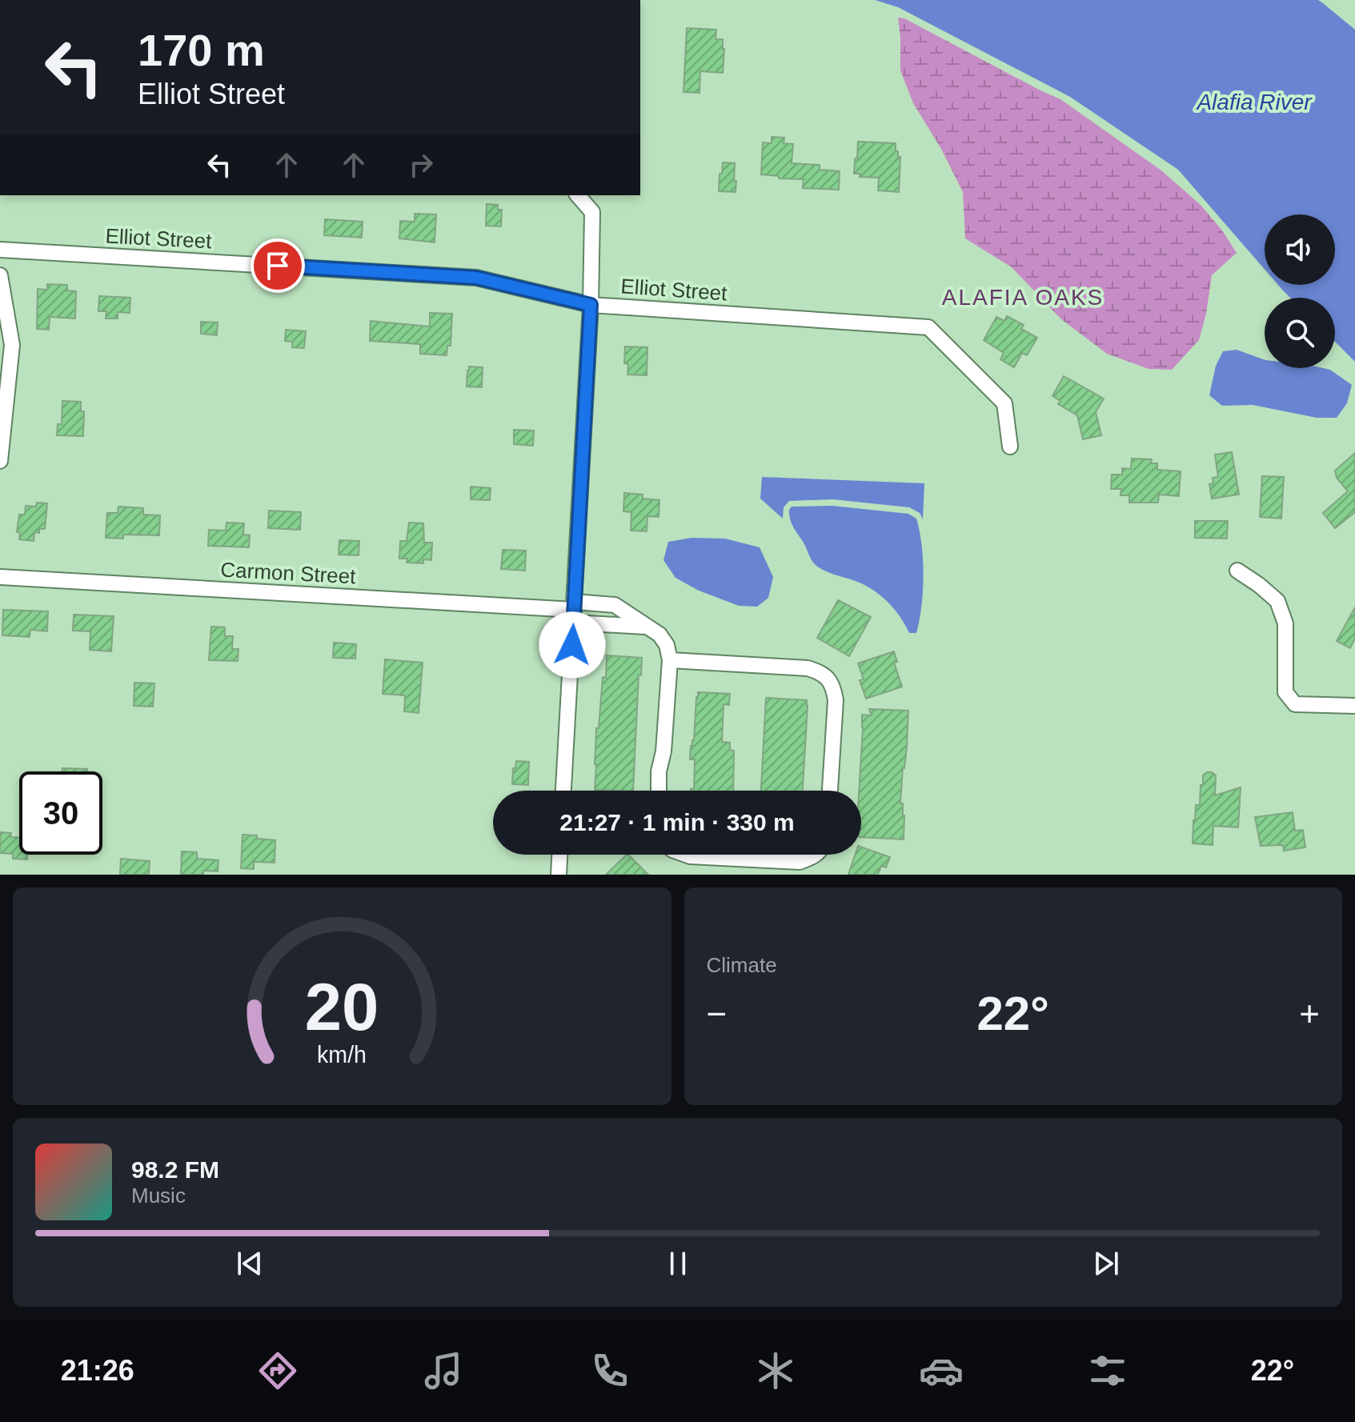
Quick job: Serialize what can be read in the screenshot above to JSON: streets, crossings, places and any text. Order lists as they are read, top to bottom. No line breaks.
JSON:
{"streets":{"street":["Elliot Street","Carmon Street"]},"districts":["ALAFIA OAKS"],"water":["Alafia River"],"page":{"turn":["170 m","Elliot Street"],"limit":"30","trip":"21:27 · 1 min · 330 m","tile":"Climate","heat":["−","22°","+"],"song":["98.2 FM","Music"],"tabs":["21:26","22°"],"gauge":["20","km/h"]}}
